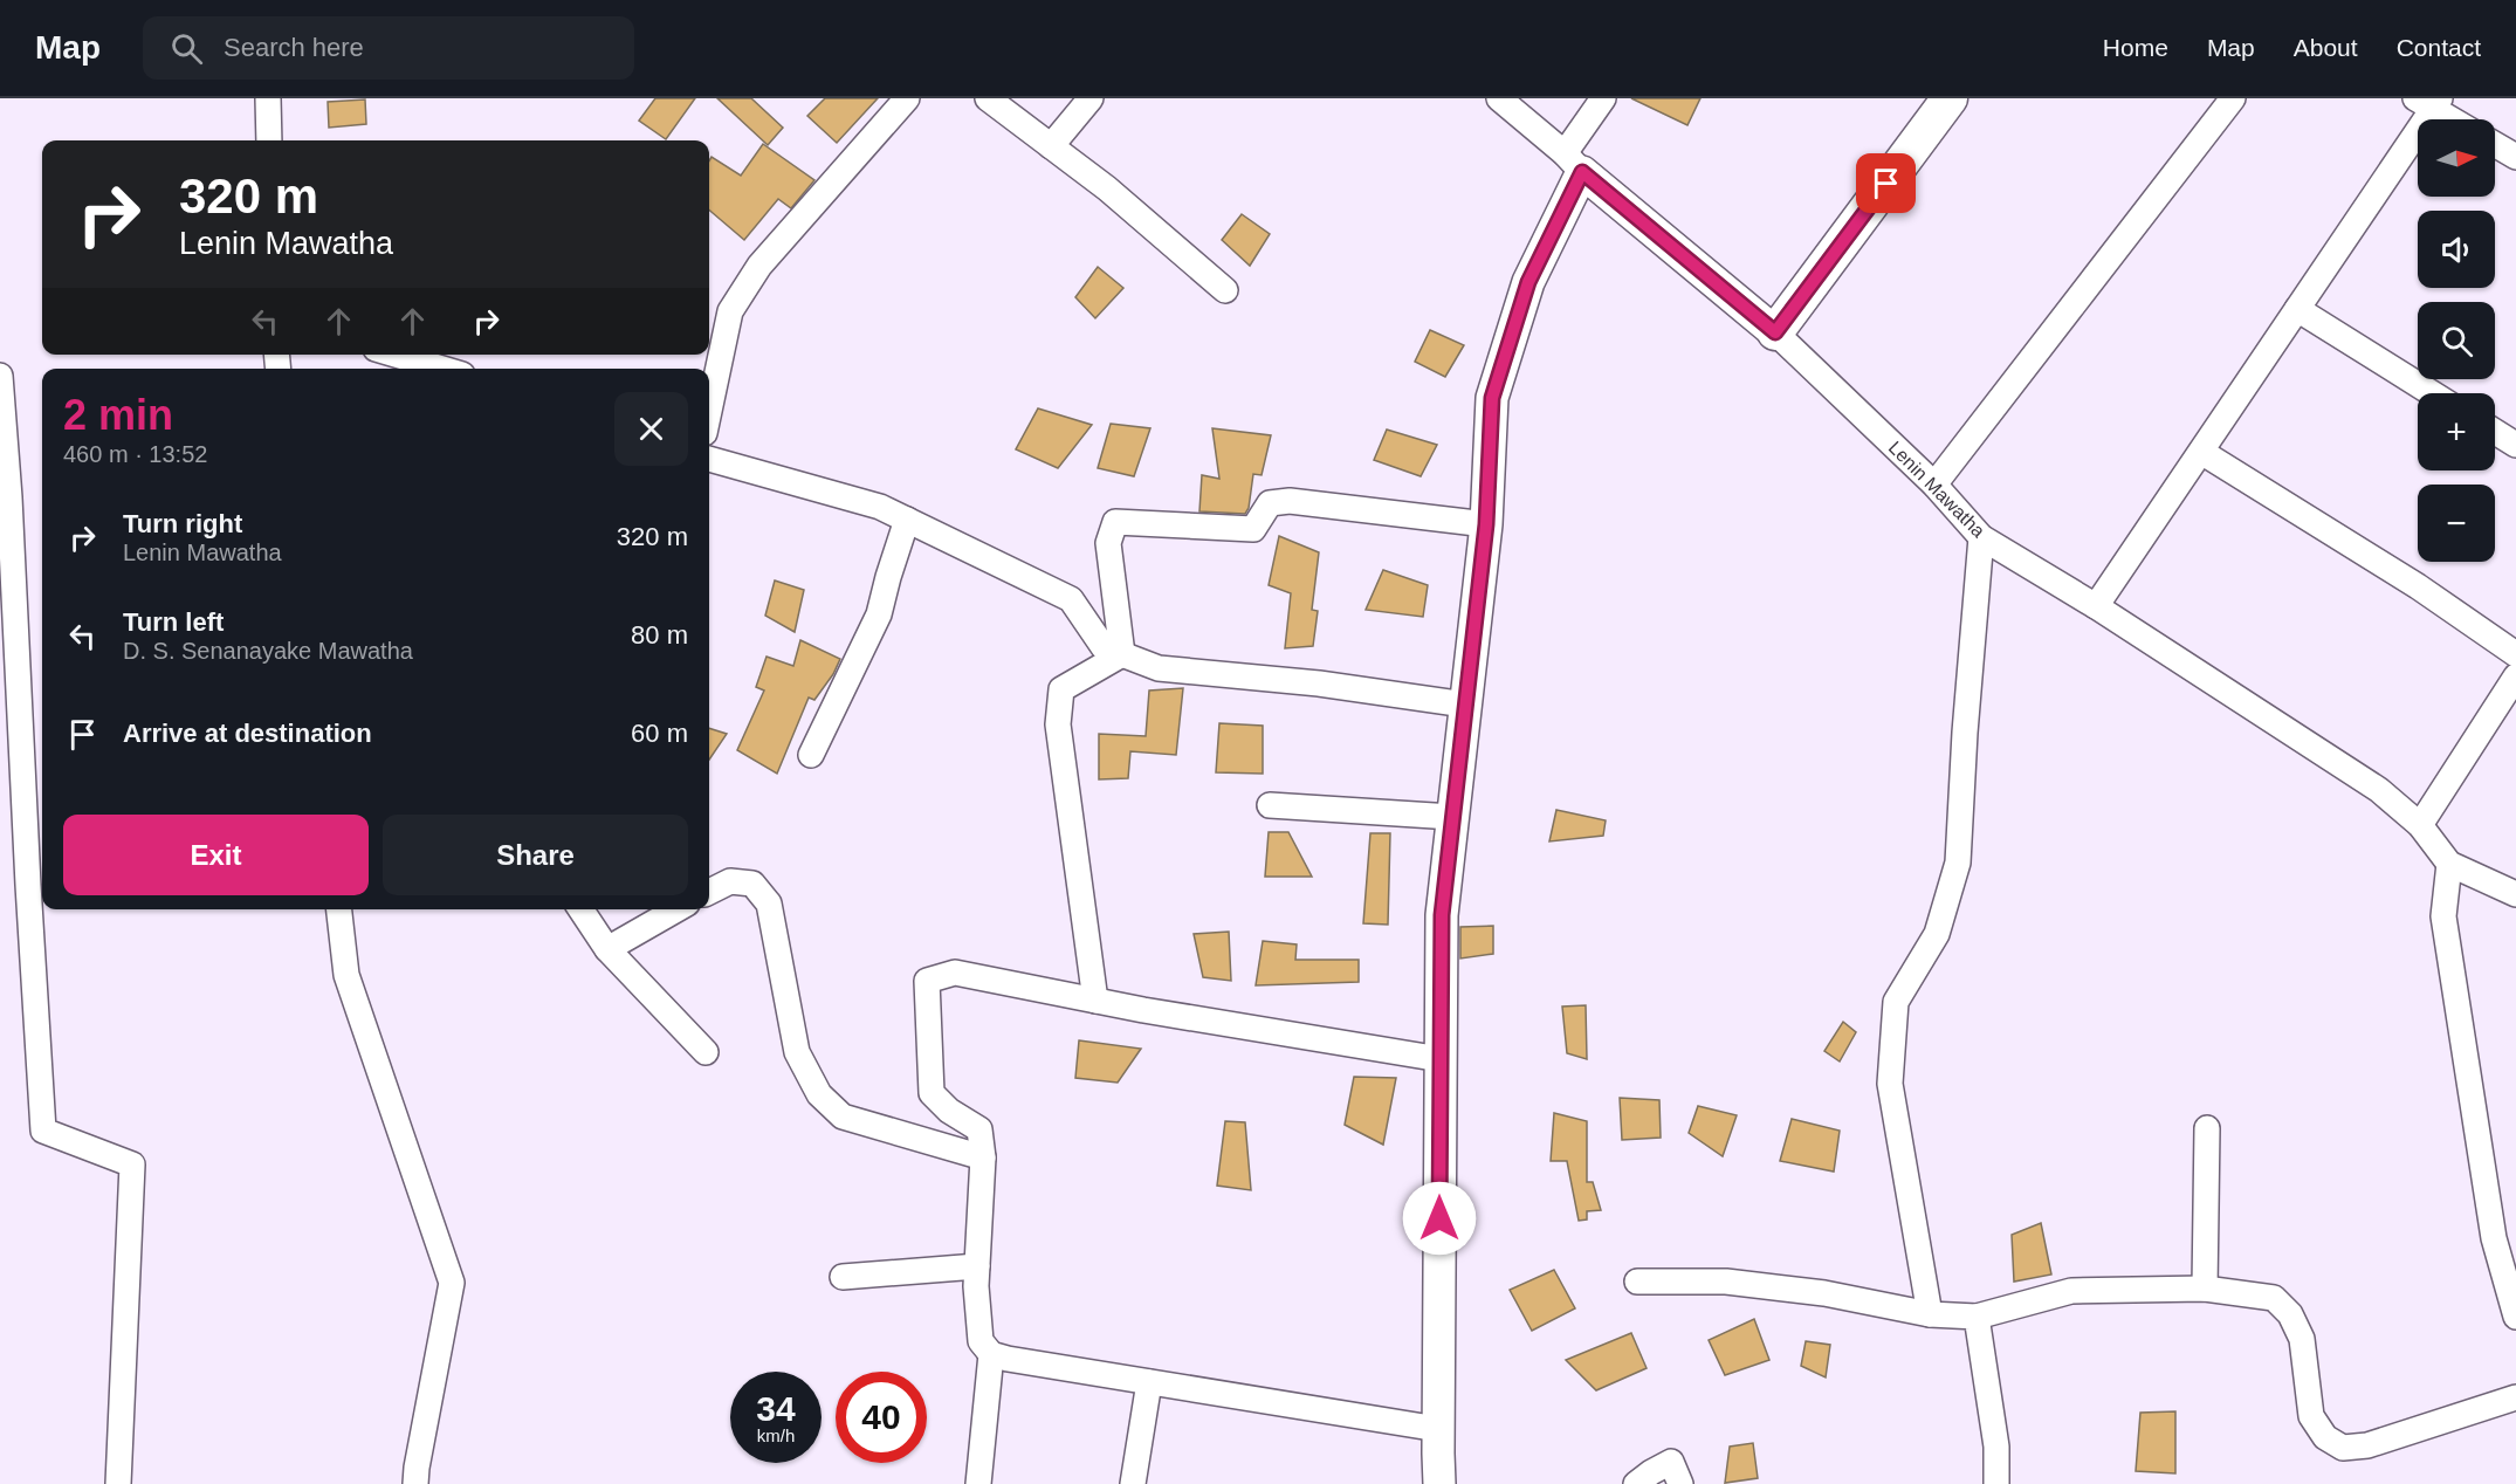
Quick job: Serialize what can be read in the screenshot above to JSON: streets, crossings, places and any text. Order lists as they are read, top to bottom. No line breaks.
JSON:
{"streets":{"street":["Lenin Mawatha"]},"north":"right","page":{"header":"Map","search":"Search here","nav":["Home","Map","About","Contact"],"map_buttons":["+","−"],"turn":["320 m","Lenin Mawatha"],"heading":["2 min","460 m · 13:52"],"list":[{"name":"Turn right","note":"Lenin Mawatha","value":"320 m"},{"name":"Turn left","note":"D. S. Senanayake Mawatha","value":"80 m"},{"name":"Arrive at destination","value":"60 m"}],"buttons":["Exit","Share"],"speed":"34 km/h","limit":"40"}}
